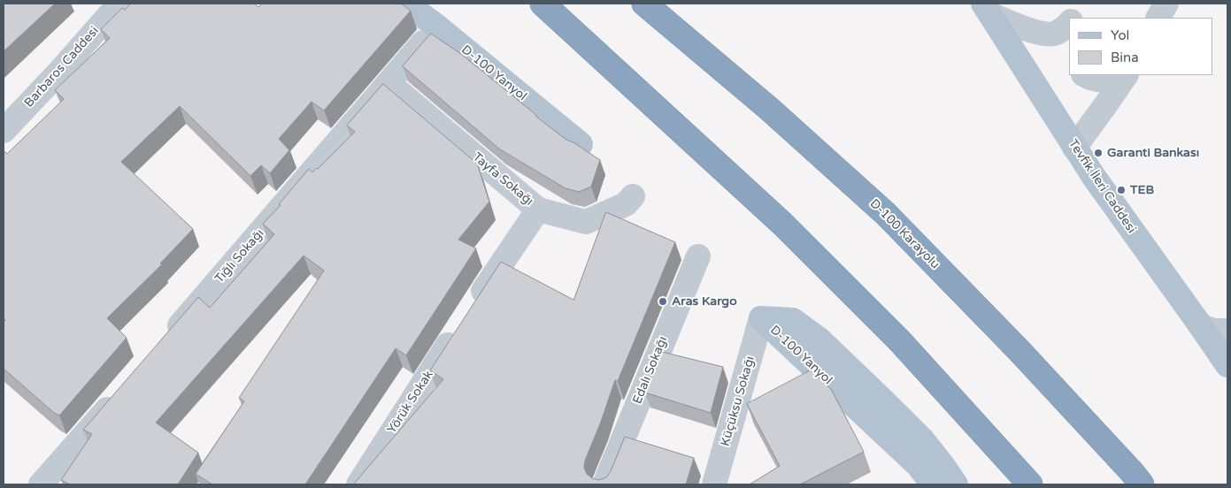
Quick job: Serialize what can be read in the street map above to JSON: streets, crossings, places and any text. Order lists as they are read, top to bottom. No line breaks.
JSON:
{"streets":{"highway":["D-100 Karayolu"],"main road":["D-100 Yanyol","Tevfik İleri Caddesi"],"street":["Barbaros Caddesi","Tayfa Sokağı","Tığlı Sokağı","Edalı Sokağı","Küçüksu Sokağı","Yörük Sokak"]},"crossings":[["D-100 Yanyol","Tığlı Sokağı"],["D-100 Yanyol","Küçüksu Sokağı"],["Tayfa Sokağı","Tığlı Sokağı"],["Tayfa Sokağı","Yörük Sokak"]],"places":["Garanti Bankası","TEB","Aras Kargo"],"legend":["Yol","Bina"]}
